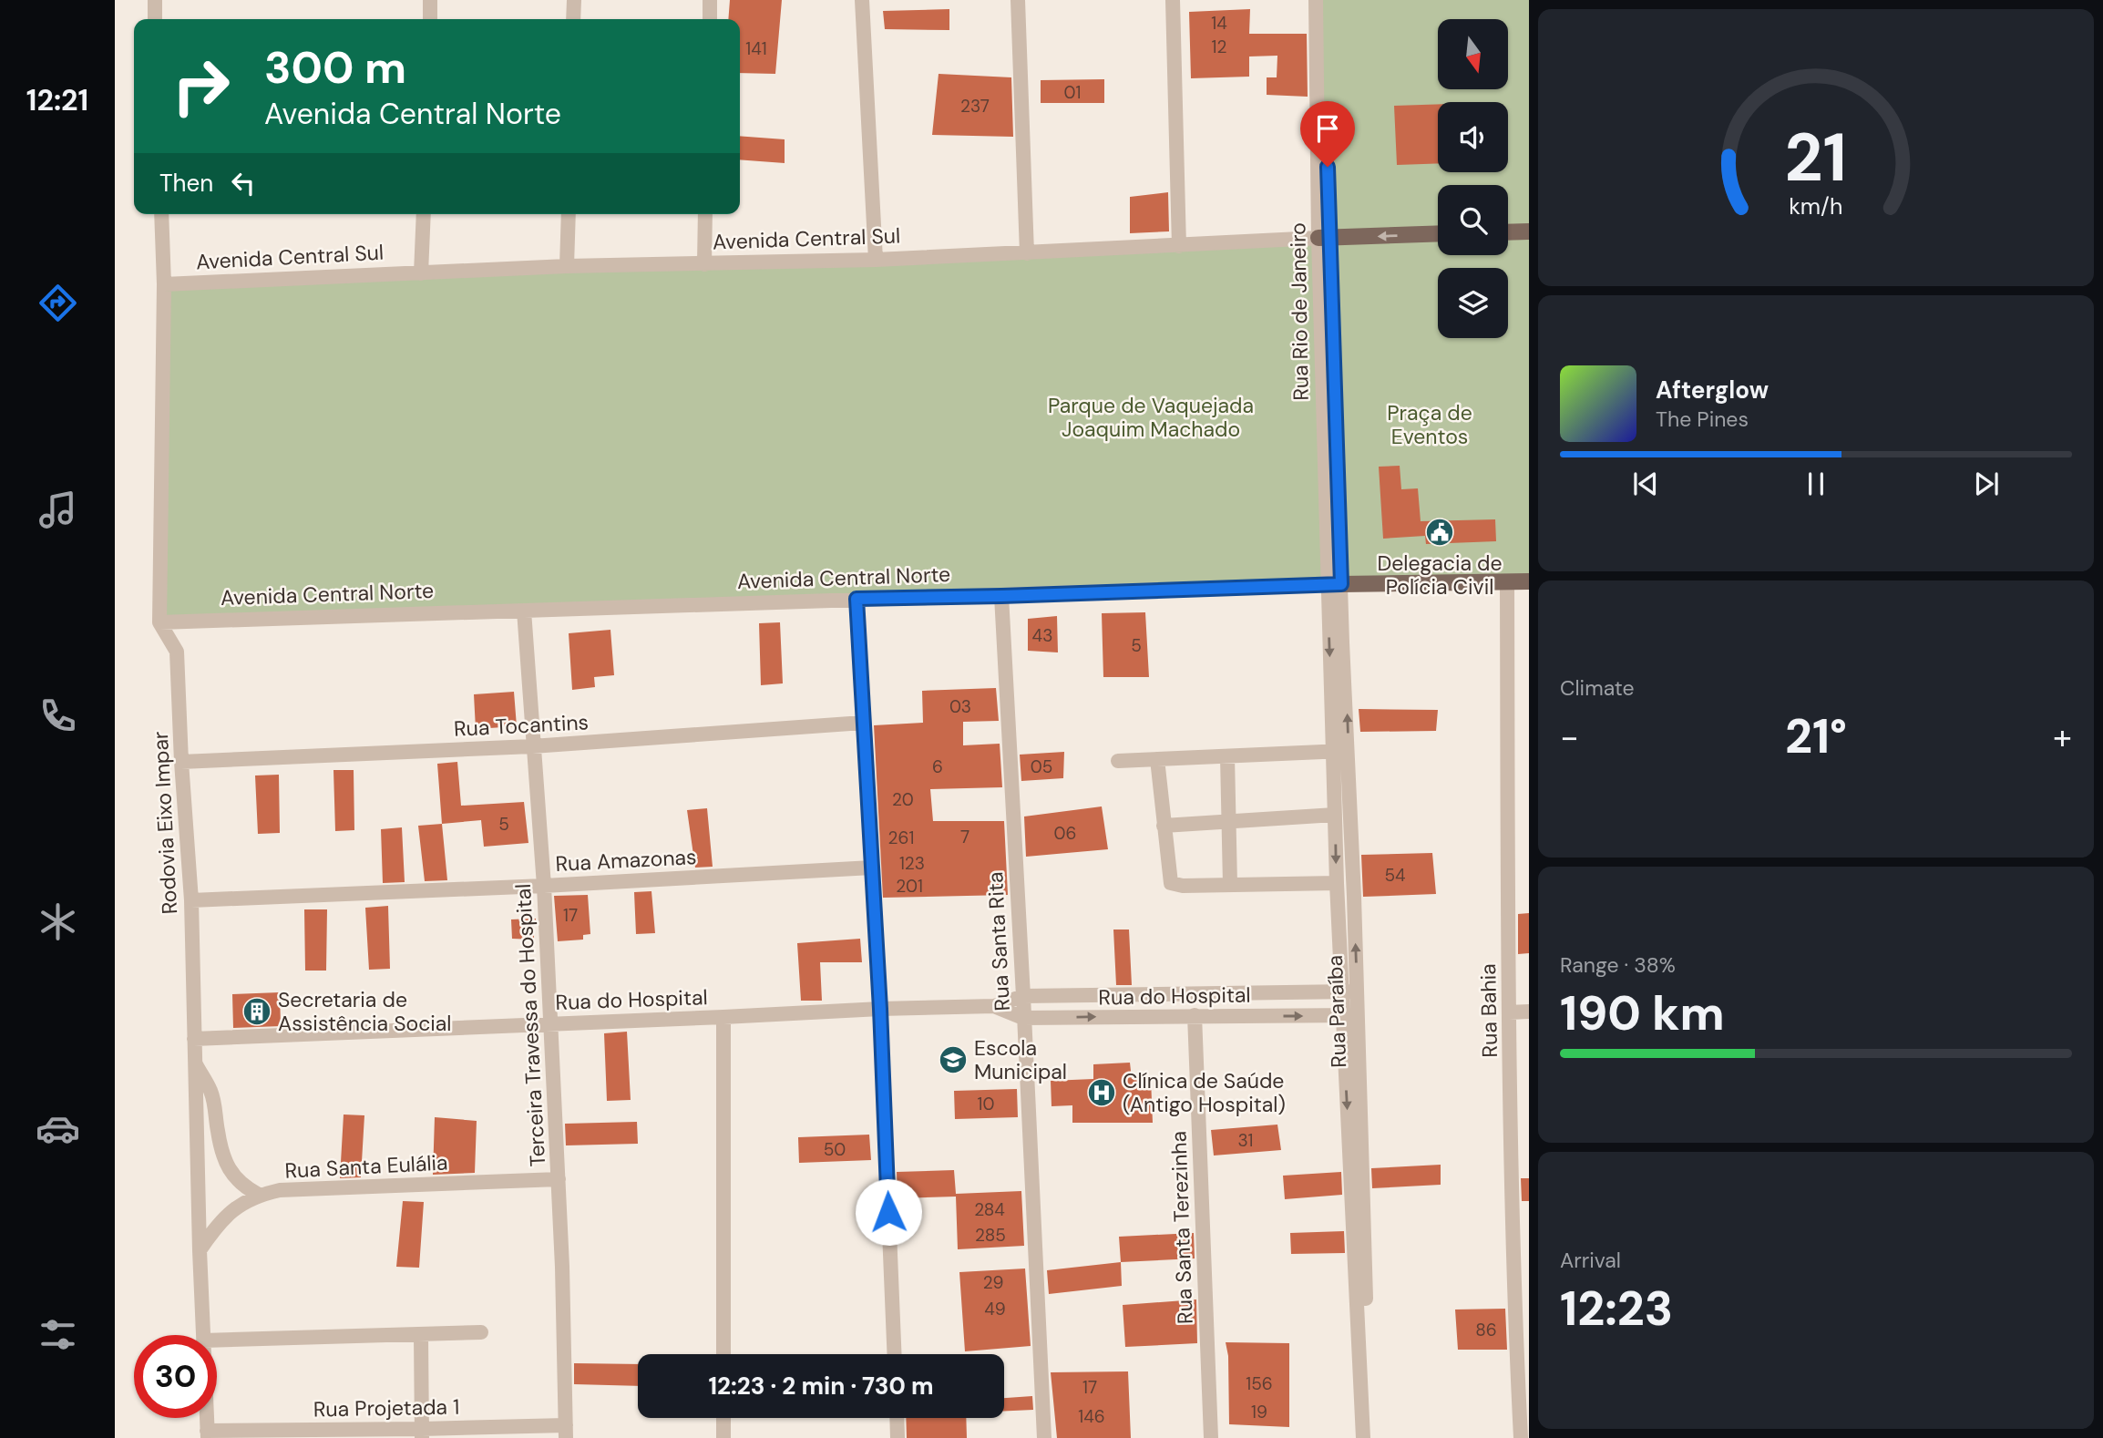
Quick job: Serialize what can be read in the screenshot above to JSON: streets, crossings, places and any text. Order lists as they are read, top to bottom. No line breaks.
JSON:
{"streets":{"main road":["Avenida Central Sul","Avenida Central Norte"],"street":["Rua Rio de Janeiro","Rua Tocantins","Rodovia Eixo Impar","Rua Amazonas","Rua Santa Rita","Rua do Hospital","Rua Bahia","Rua Paraíba","Terceira Travessa do Hospital","Rua Santa Eulália","Rua Santa Terezinha","Rua Projetada 1"]},"crossings":[["Avenida Central Sul","Rua Rio de Janeiro"],["Rua Rio de Janeiro","Avenida Central Norte"],["Rua Rio de Janeiro","Rua Paraíba"],["Avenida Central Norte","Rodovia Eixo Impar"],["Avenida Central Norte","Rua Santa Rita"],["Avenida Central Norte","Rua Bahia"],["Avenida Central Norte","Rua Paraíba"],["Avenida Central Norte","Terceira Travessa do Hospital"],["Rua Tocantins","Rodovia Eixo Impar"],["Rua Tocantins","Terceira Travessa do Hospital"],["Rodovia Eixo Impar","Rua Amazonas"],["Rodovia Eixo Impar","Rua do Hospital"],["Rodovia Eixo Impar","Rua Santa Eulália"],["Rodovia Eixo Impar","Rua Projetada 1"],["Rua Amazonas","Terceira Travessa do Hospital"],["Rua Santa Rita","Rua do Hospital"],["Rua do Hospital","Rua Paraíba"],["Rua do Hospital","Terceira Travessa do Hospital"],["Rua do Hospital","Rua Santa Terezinha"],["Terceira Travessa do Hospital","Rua Santa Eulália"],["Terceira Travessa do Hospital","Rua Projetada 1"]],"parks":["Parque de Vaquejada Joaquim Machado","Praça de Eventos"],"places":{"public building":["Delegacia de Polícia Civil"],"building":["Secretaria de Assistência Social"],"school or university":["Escola Municipal"],"hospital":["Clínica de Saúde (Antigo Hospital)"]},"house_numbers":["14","12","141","01","237","43","5","03","6","05","20","5","06","7","261","123","54","201","17","10","31","50","284","285","29","49","86","156","17","19","146"],"north":"bottom","page":{"tabs":"12:21","turn":["300 m","Avenida Central Norte"],"then":"Then","song":["Afterglow","The Pines"],"tile":["Climate",["Range · 38%","190 km"],["Arrival","12:23"]],"heat":["−","21°","+"],"limit":"30","trip":"12:23 · 2 min · 730 m","gauge":["21","km/h"]}}
